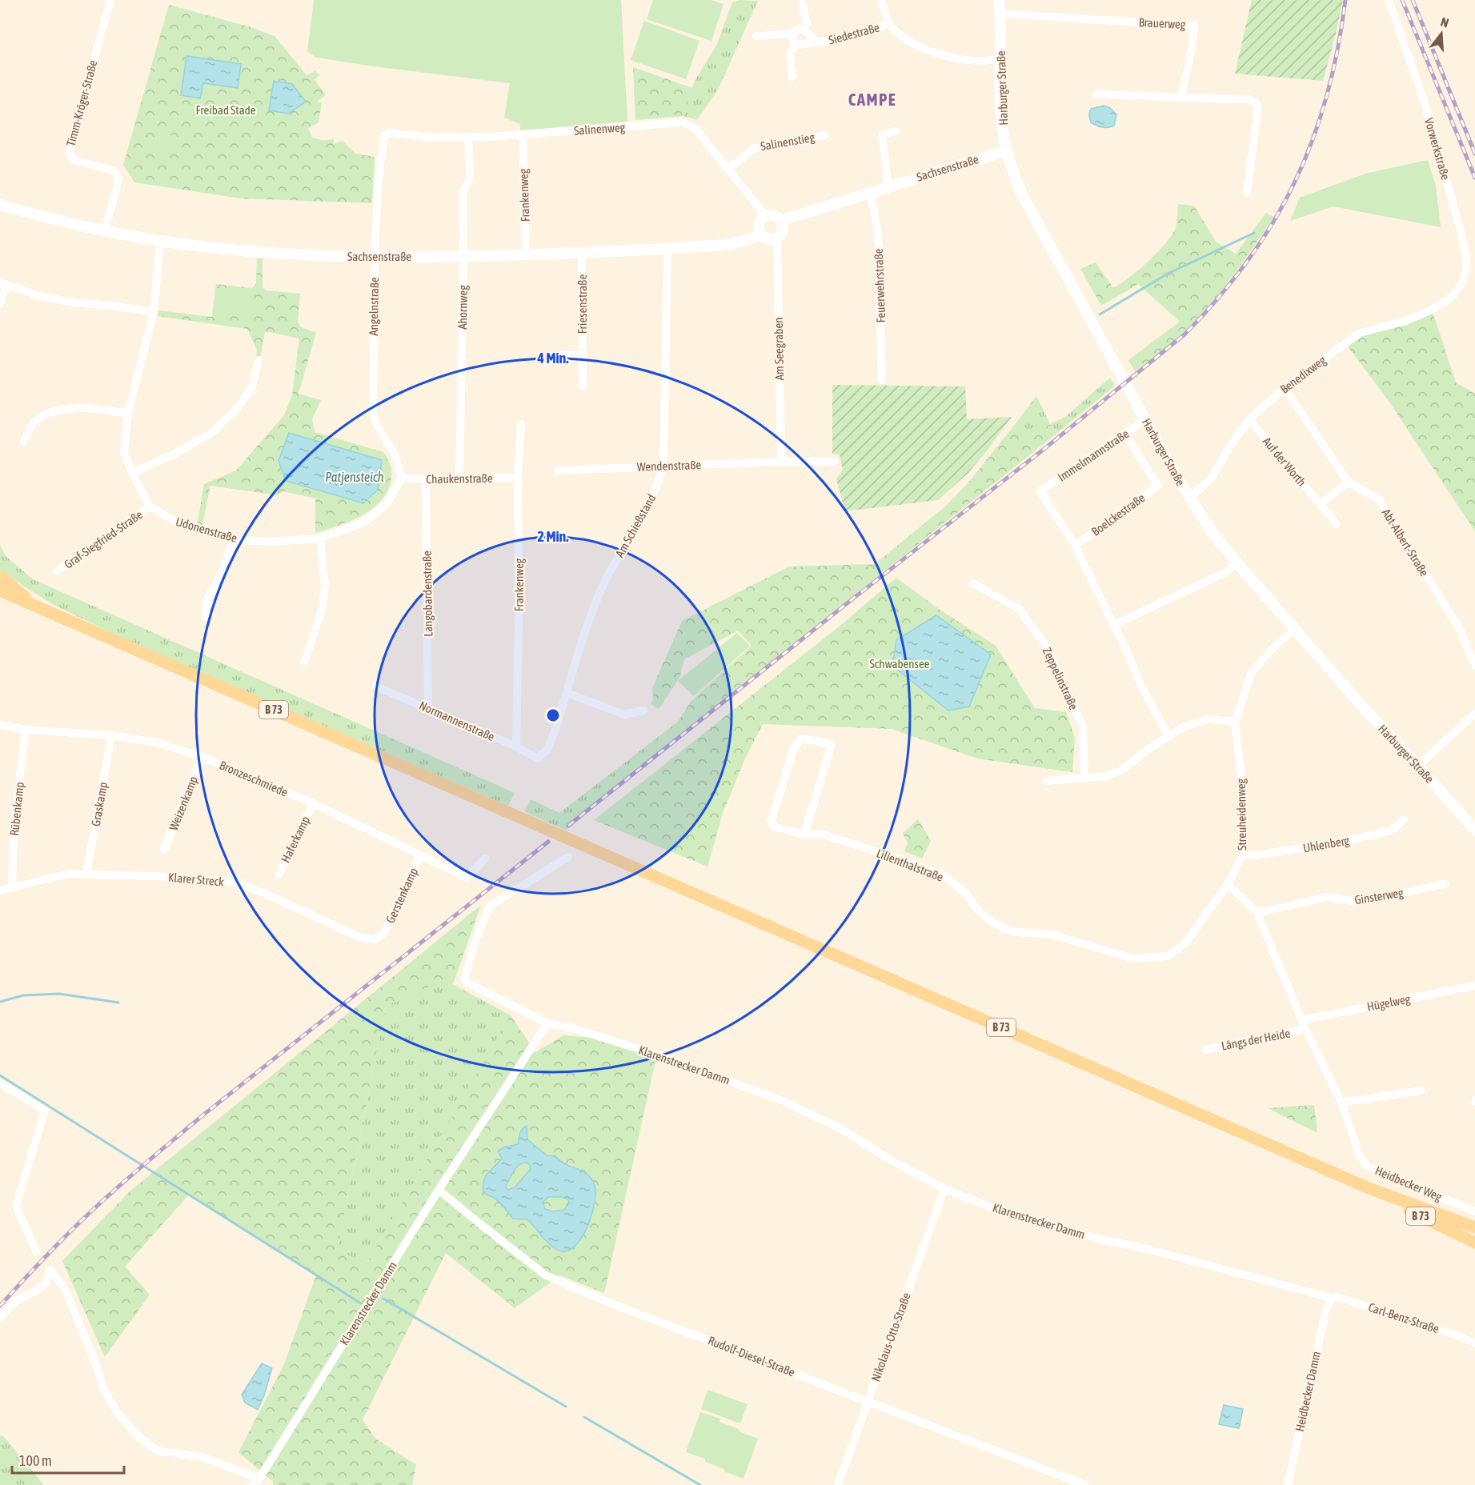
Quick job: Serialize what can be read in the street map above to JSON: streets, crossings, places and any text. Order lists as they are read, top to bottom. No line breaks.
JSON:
{"streets":{"main road":["B 73"],"street":["Brauerweg","Siedestraße","Harburger Straße","Timm-Kröger-Straße","Salinenweg","Salinenstieg","Vorwerkstraße","Sachsenstraße","Frankenweg","Feuerwehrstraße","Friesenstraße","Angelnstraße","Ahornweg","Am Seegraben","Benedixweg","Immelmannstraße","Auf der Worth","Wendenstraße","Chaukenstraße","Boelckestraße","Am Schießstand","Udonenstraße","Graf-Siegfried-Straße","Abt-Albert-Straße","Langobardenstraße","Zeppelinstraße","Normannenstraße","Bronzeschmiede","Weizenkamp","Graskamp","Rübenkamp","Streuheidenweg","Haferkamp","Uhlenberg","Lilienthalstraße","Klarer Streck","Gerstenkamp","Ginsterweg","Hügelweg","Längs der Heide","Klarenstrecker Damm","Heidbecker Weg","Carl-Benz-Straße","Nikolaus-Otto-Straße","Rudolf-Diesel-Straße","Heidbecker Damm"]},"crossings":[["Brauerweg","Harburger Straße"],["Harburger Straße","Sachsenstraße"],["Harburger Straße","Benedixweg"],["Harburger Straße","Immelmannstraße"],["Harburger Straße","Streuheidenweg"],["Timm-Kröger-Straße","Sachsenstraße"],["Salinenweg","Salinenstieg"],["Salinenweg","Sachsenstraße"],["Salinenweg","Frankenweg"],["Salinenweg","Angelnstraße"],["Salinenweg","Ahornweg"],["Salinenweg","Am Seegraben"],["Vorwerkstraße","Benedixweg"],["Sachsenstraße","Frankenweg"],["Sachsenstraße","Feuerwehrstraße"],["Sachsenstraße","Friesenstraße"],["Sachsenstraße","Angelnstraße"],["Sachsenstraße","Ahornweg"],["Sachsenstraße","Am Seegraben"],["Sachsenstraße","Am Schießstand"],["Frankenweg","Chaukenstraße"],["Frankenweg","Normannenstraße"],["Angelnstraße","Chaukenstraße"],["Angelnstraße","Udonenstraße"],["Ahornweg","Chaukenstraße"],["Am Seegraben","Wendenstraße"],["Benedixweg","Auf der Worth"],["Benedixweg","Abt-Albert-Straße"],["Immelmannstraße","Boelckestraße"],["Wendenstraße","Am Schießstand"],["Chaukenstraße","Udonenstraße"],["Chaukenstraße","Langobardenstraße"],["Am Schießstand","Normannenstraße"],["Udonenstraße","Graf-Siegfried-Straße"],["Langobardenstraße","Normannenstraße"],["Bronzeschmiede","Weizenkamp"],["Bronzeschmiede","Graskamp"],["Bronzeschmiede","Rübenkamp"],["Bronzeschmiede","Haferkamp"],["Bronzeschmiede","Gerstenkamp"],["Graskamp","Klarer Streck"],["Rübenkamp","Klarer Streck"],["Streuheidenweg","Uhlenberg"],["Streuheidenweg","Lilienthalstraße"],["Klarer Streck","Gerstenkamp"],["Klarenstrecker Damm","Carl-Benz-Straße"],["Klarenstrecker Damm","Nikolaus-Otto-Straße"],["Klarenstrecker Damm","Rudolf-Diesel-Straße"],["Klarenstrecker Damm","Heidbecker Damm"],["Carl-Benz-Straße","Heidbecker Damm"],["Nikolaus-Otto-Straße","Rudolf-Diesel-Straße"]],"districts":["CAMPE"],"water":["Patjensteich"],"parks":["Freibad Stade","Schwabensee"],"scale_bar":"100 m","north":"top","rings":["4 Min.","2 Min."]}
